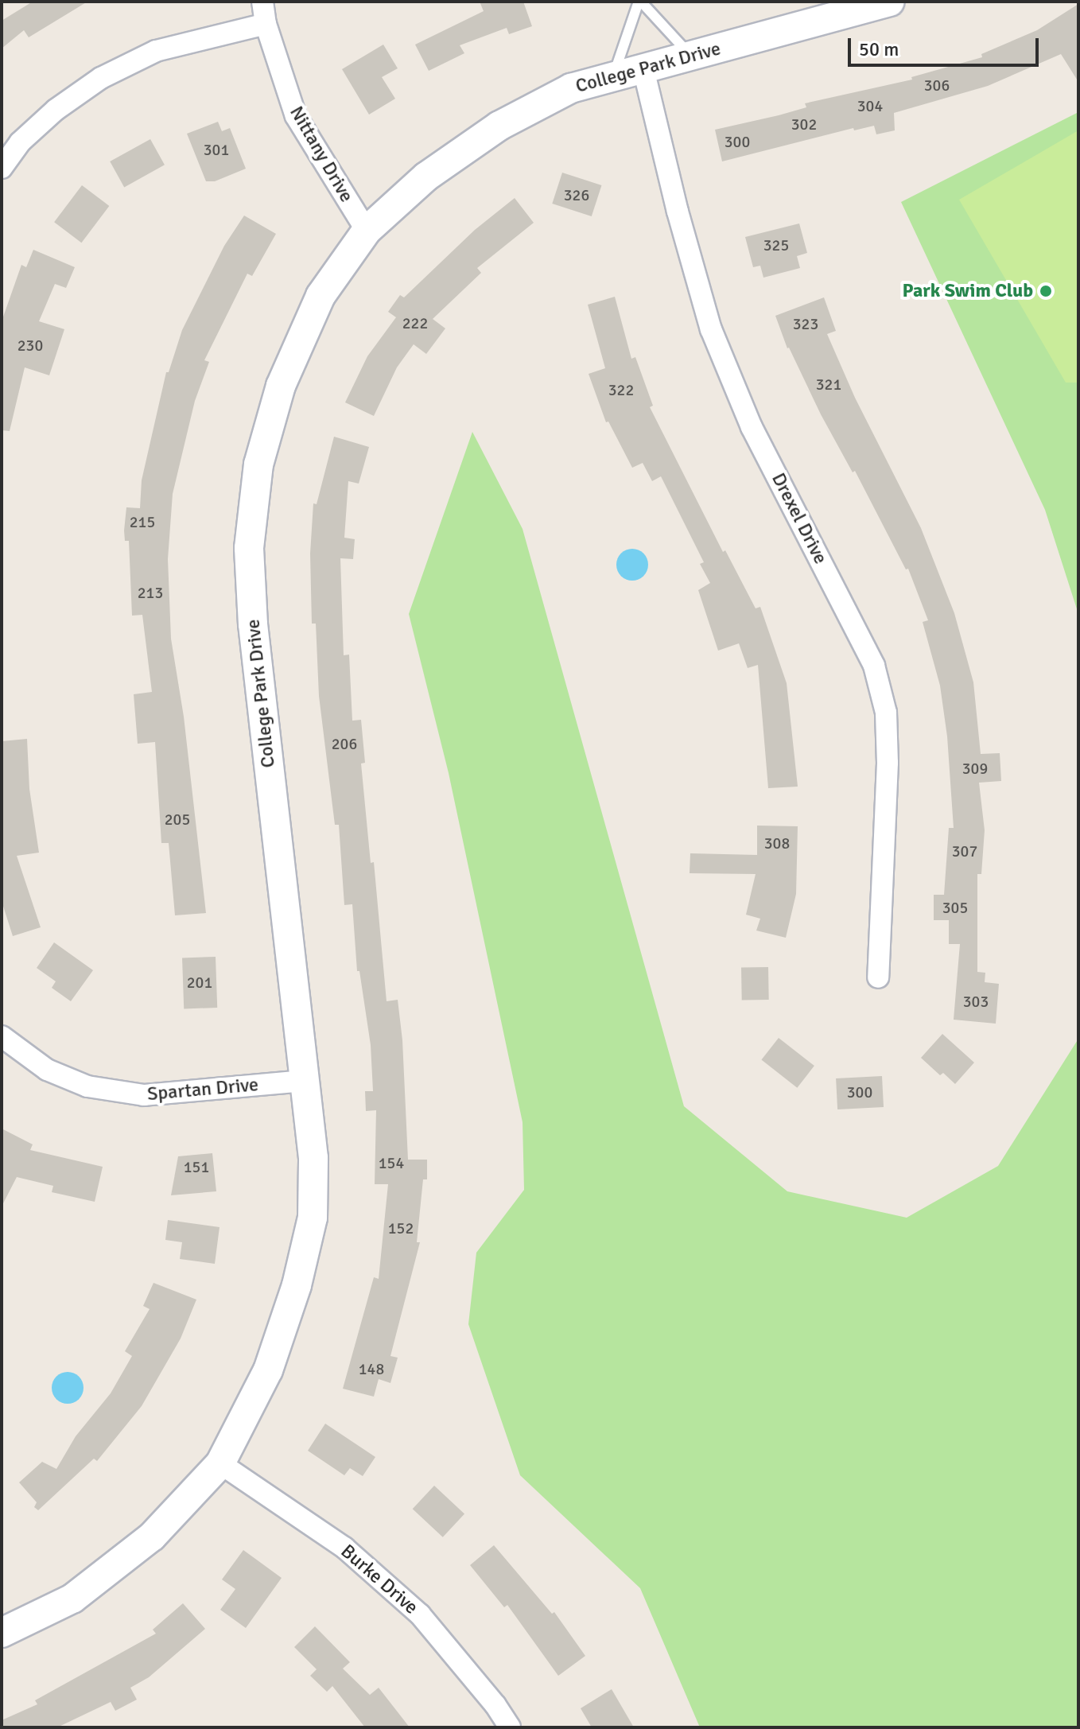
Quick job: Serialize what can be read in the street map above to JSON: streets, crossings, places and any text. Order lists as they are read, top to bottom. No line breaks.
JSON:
{"streets":{"street":["College Park Drive","Nittany Drive","Drexel Drive","Spartan Drive","Burke Drive"]},"crossings":[["College Park Drive","Nittany Drive"],["College Park Drive","Drexel Drive"],["College Park Drive","Spartan Drive"],["College Park Drive","Burke Drive"]],"places":["Park Swim Club"],"house_numbers":["306","304","302","300","301","326","325","222","323","230","321","322","215","213","206","309","205","308","307","305","201","303","300","154","151","152","148"],"scale_bar":"50 m"}
